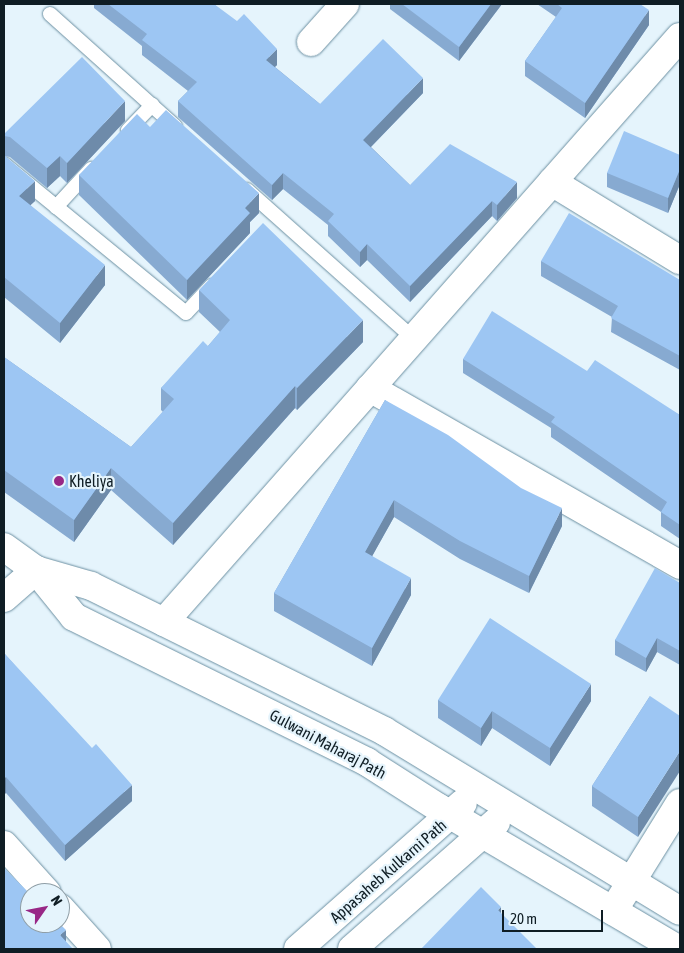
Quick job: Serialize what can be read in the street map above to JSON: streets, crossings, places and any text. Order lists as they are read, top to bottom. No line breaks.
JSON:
{"streets":{"street":["Gulwani Maharaj Path","Appasaheb Kulkarni Path"]},"crossings":[["Gulwani Maharaj Path","Appasaheb Kulkarni Path"]],"places":["Kheliya"],"scale_bar":"20 m","north":"top right"}
